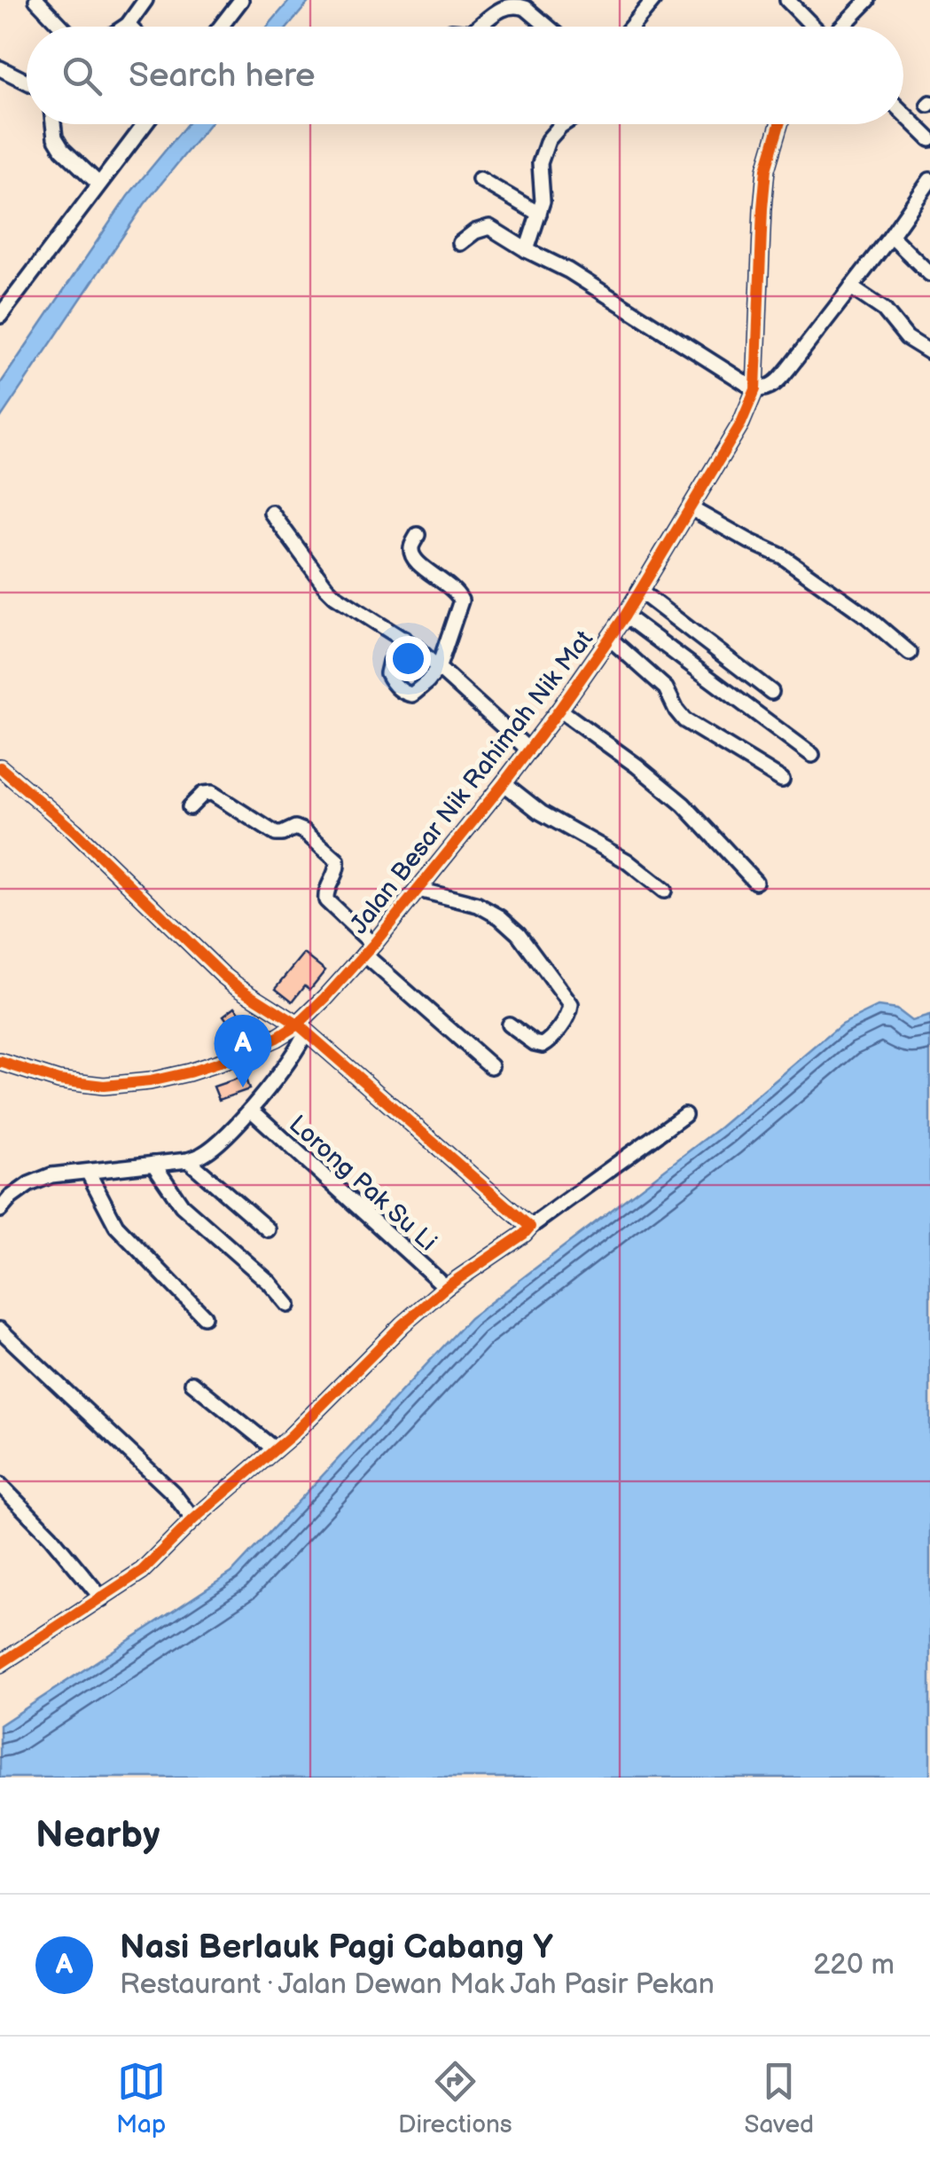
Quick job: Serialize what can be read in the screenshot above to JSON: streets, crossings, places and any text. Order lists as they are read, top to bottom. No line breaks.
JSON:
{"streets":{"street":["Jalan Besar Nik Rahimah Nik Mat","Lorong Pak Su Li"]},"page":{"search":"Search here","pins":"A","heading":"Nearby","list":[{"mark":"A","name":"Nasi Berlauk Pagi Cabang Y","note":"Restaurant · Jalan Dewan Mak Jah Pasir Pekan","value":"220 m"}],"nav":["Map","Directions","Saved"]}}
